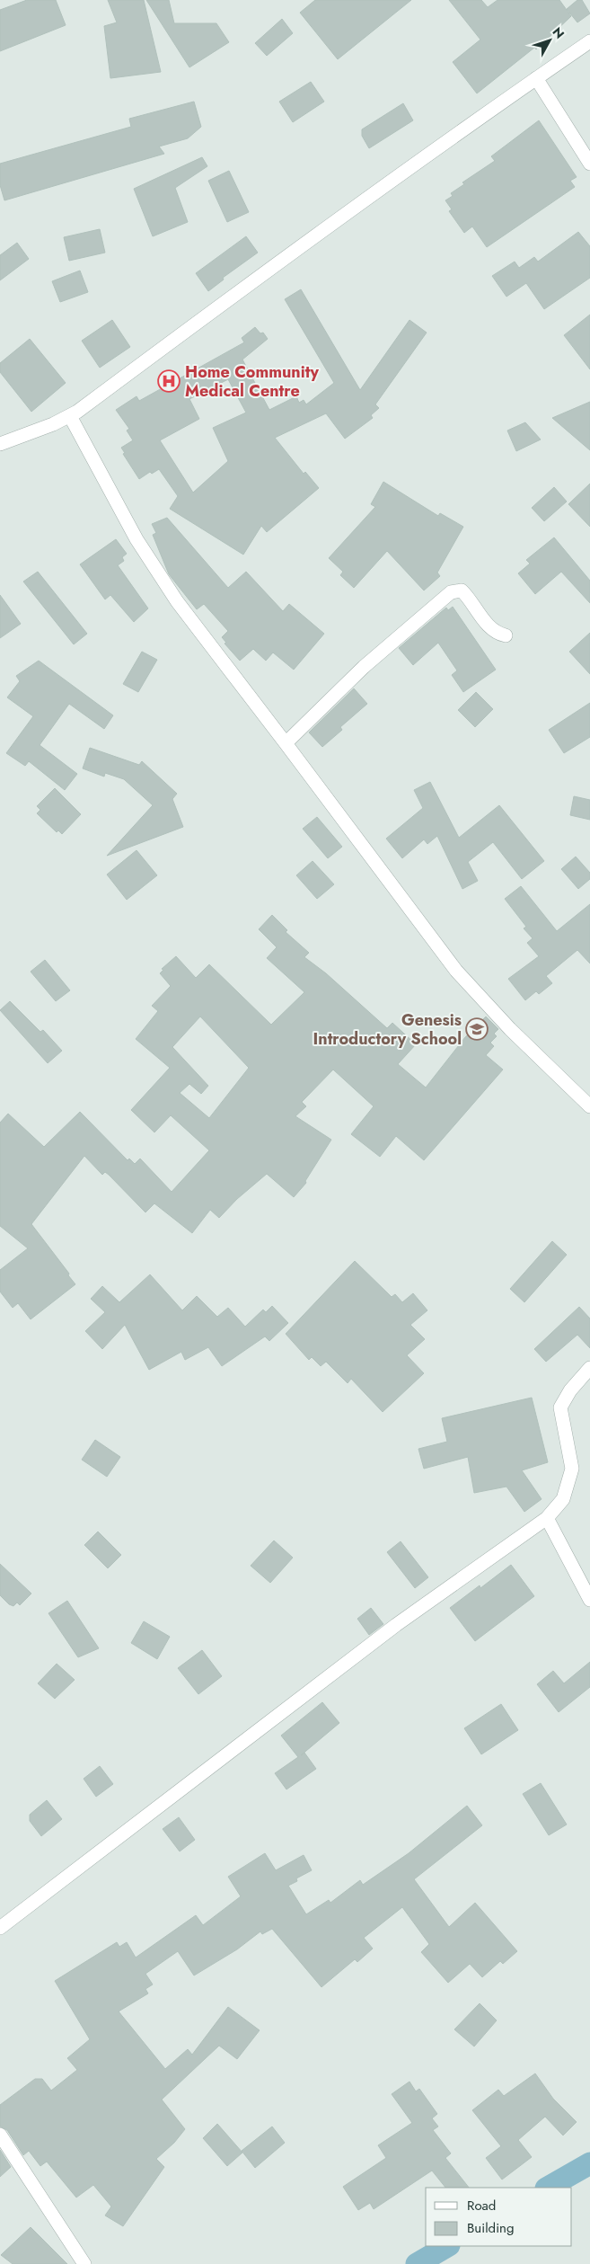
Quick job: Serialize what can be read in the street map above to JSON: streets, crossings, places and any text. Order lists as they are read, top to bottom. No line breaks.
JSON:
{"places":{"hospital":["Home Community Medical Centre"],"school or university":["Genesis Introductory School"]},"legend":["Road","Building"],"north":"top right"}
